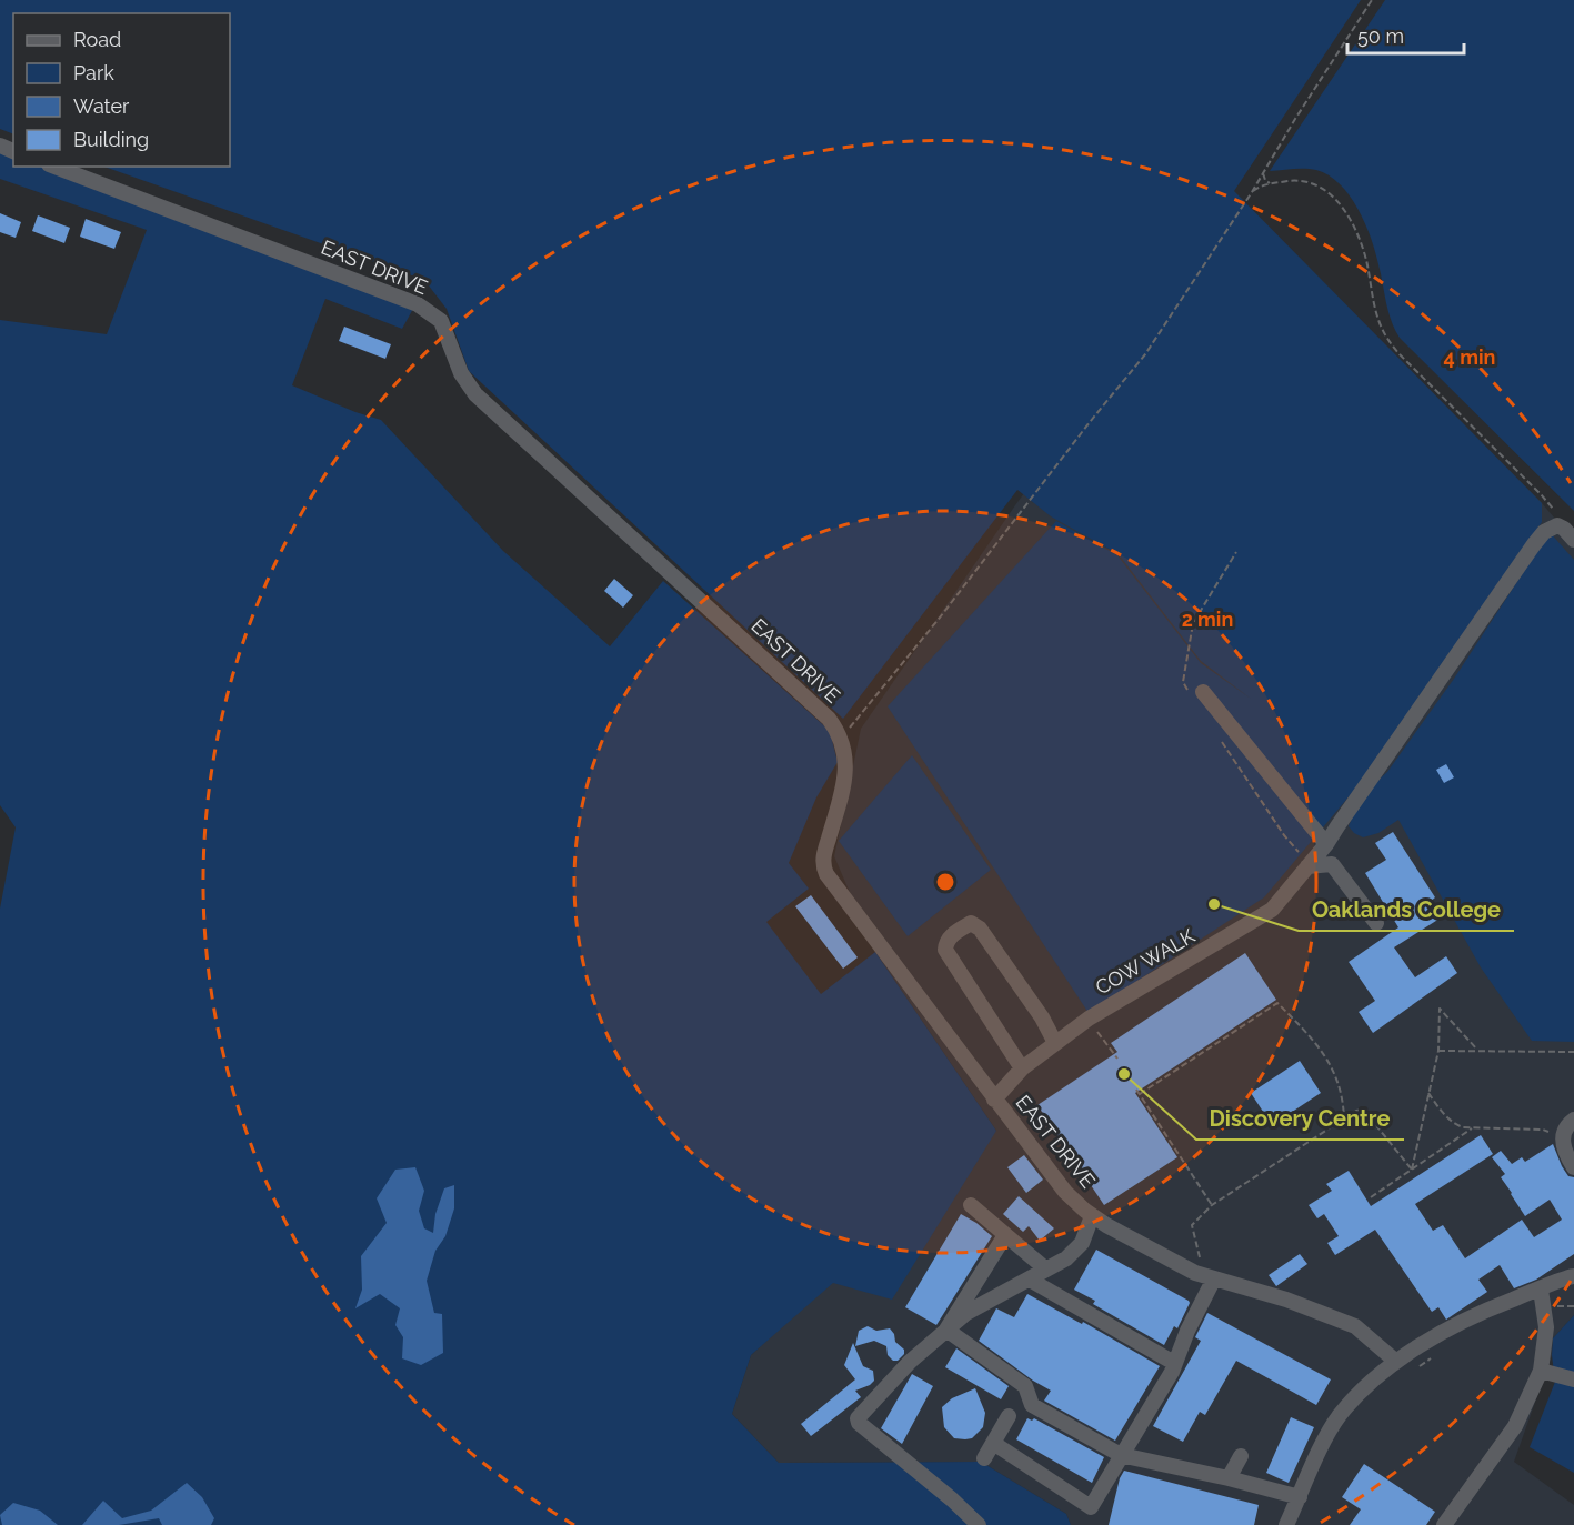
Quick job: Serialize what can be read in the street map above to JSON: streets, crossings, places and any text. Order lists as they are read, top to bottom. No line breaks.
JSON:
{"streets":{"lane":["EAST DRIVE","COW WALK"]},"crossings":[["EAST DRIVE","COW WALK"]],"places":["Oaklands College","Discovery Centre"],"legend":["Road","Park","Water","Building"],"scale_bar":"50 m","rings":["4 min","2 min"]}
